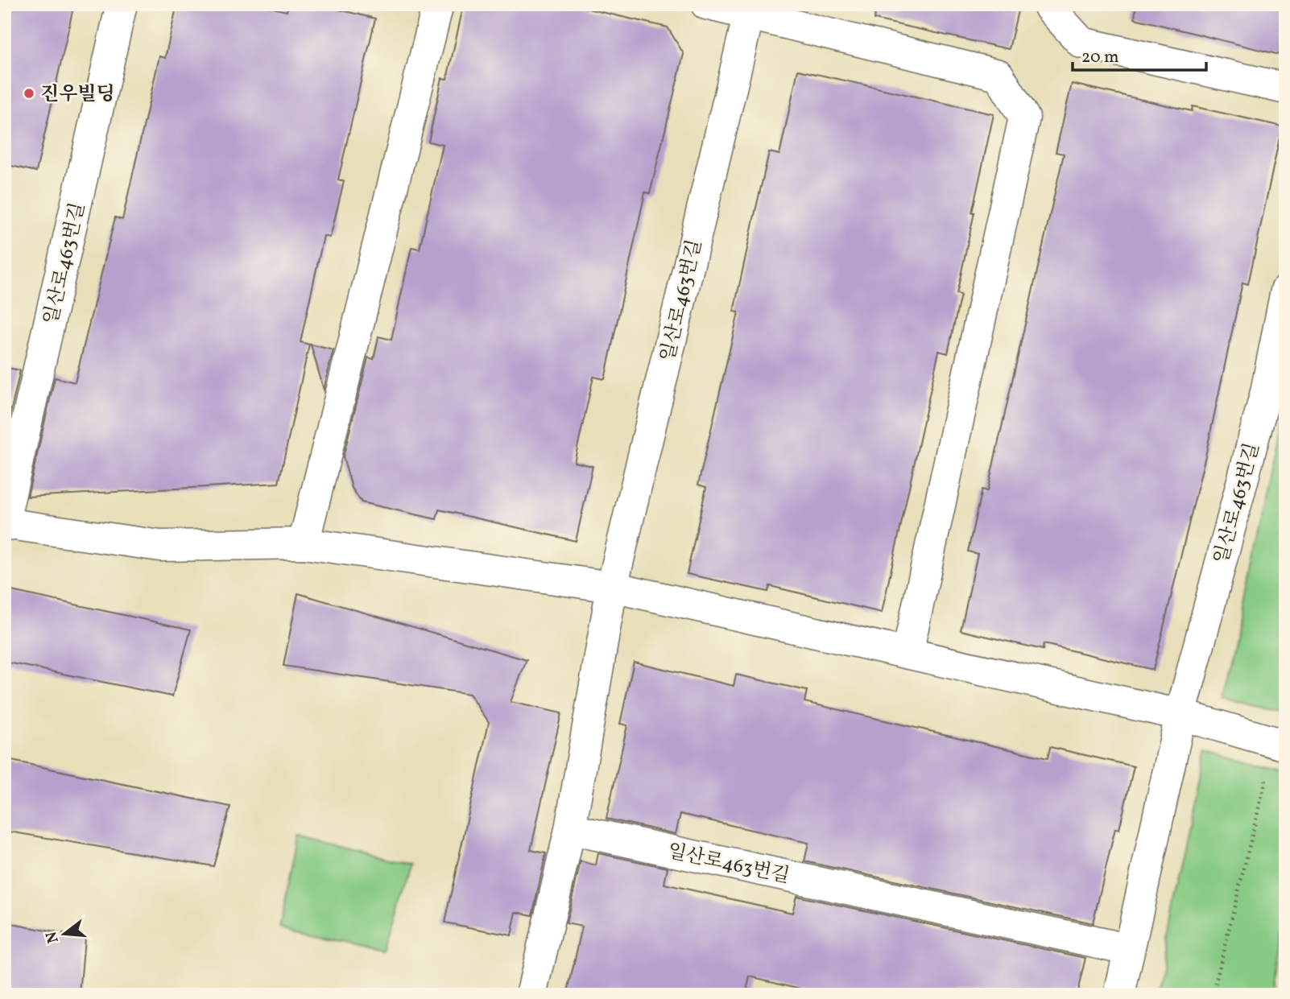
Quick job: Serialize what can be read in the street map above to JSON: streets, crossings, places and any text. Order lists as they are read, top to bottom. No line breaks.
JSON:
{"streets":{"street":["일산로463번길"]},"places":["진우빌딩"],"scale_bar":"20 m","north":"left"}
